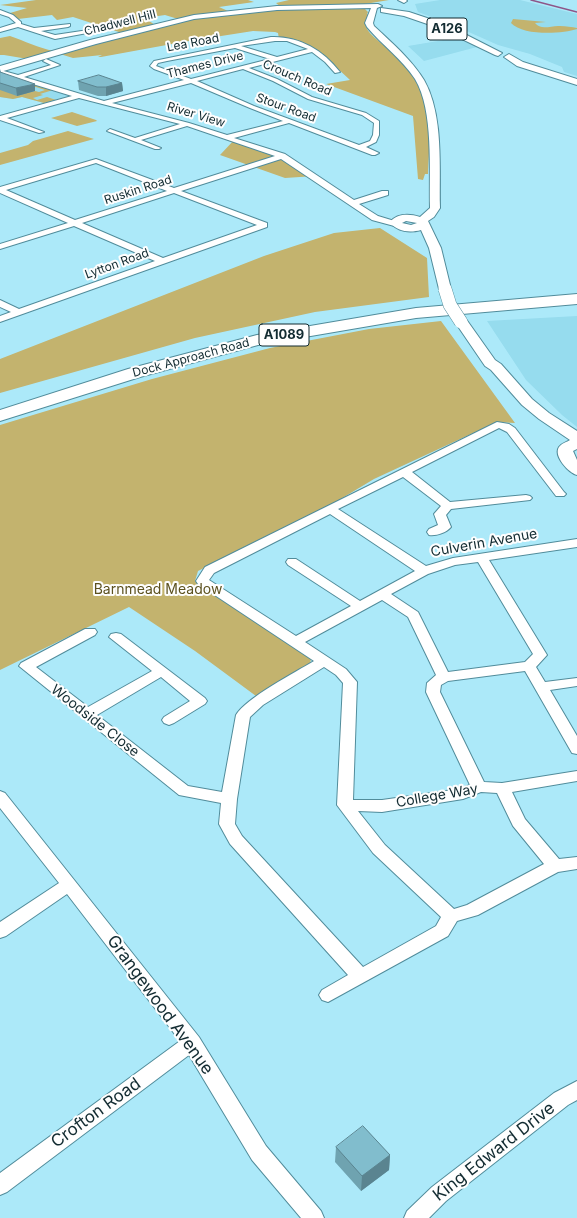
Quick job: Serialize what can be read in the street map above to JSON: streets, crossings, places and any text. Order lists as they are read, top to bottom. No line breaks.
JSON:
{"streets":{"highway":["A1089","Dock Approach Road"],"main road":["Chadwell Hill","A126"],"street":["Lea Road","Thames Drive","Crouch Road","Stour Road","River View","Ruskin Road","Lytton Road","Culverin Avenue","Woodside Close","College Way","Grangewood Avenue","Crofton Road","King Edward Drive"]},"crossings":[["Chadwell Hill","A126"],["Lea Road","Thames Drive"],["Lea Road","Stour Road"],["Thames Drive","Crouch Road"],["Thames Drive","Stour Road"],["Thames Drive","River View"],["Crouch Road","Stour Road"],["River View","Ruskin Road"],["Ruskin Road","Lytton Road"],["Grangewood Avenue","Crofton Road"]],"parks":["Barnmead Meadow"]}
